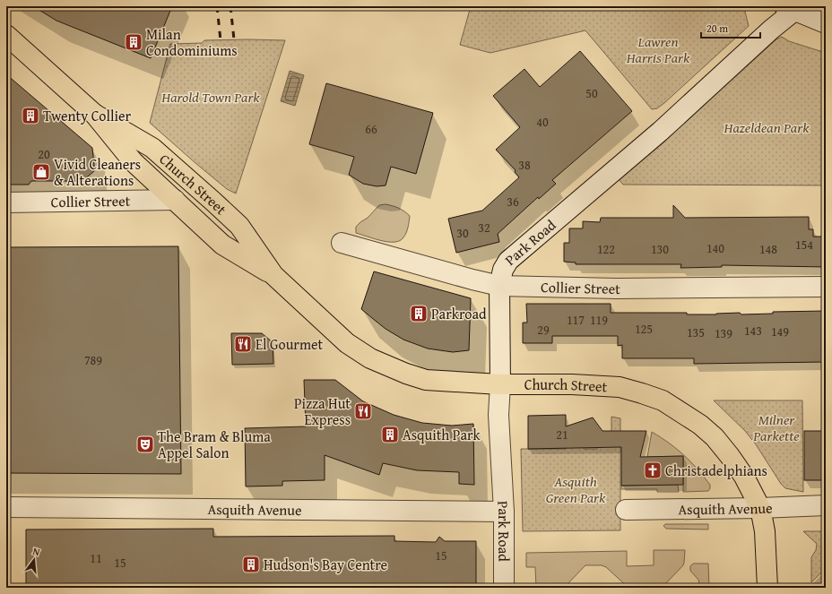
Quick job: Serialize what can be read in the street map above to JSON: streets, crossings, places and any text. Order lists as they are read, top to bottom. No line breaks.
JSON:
{"streets":{"main road":["Church Street"],"street":["Collier Street","Park Road","Asquith Avenue"]},"crossings":[["Church Street","Collier Street"],["Church Street","Park Road"],["Church Street","Asquith Avenue"],["Collier Street","Park Road"],["Park Road","Asquith Avenue"]],"parks":["Lawren Harris Park","Harold Town Park","Hazeldean Park","Milner Parkette","Asquith Green Park"],"places":{"building":["Milan Condominiums","Twenty Collier","Parkroad","Asquith Park","Hudson's Bay Centre"],"shop":["Vivid Cleaners & Alterations"],"restaurant":["El Gourmet","Pizza Hut Express"],"theatre":["The Bram & Bluma Appel Salon"],"church":["Christadelphians"]},"house_numbers":["50","40","66","20","38","36","32","30","154","140","122","130","148","117","119","125","29","143","149","135","139","789","21","15","11","15"],"scale_bar":"20 m","north":"top"}
